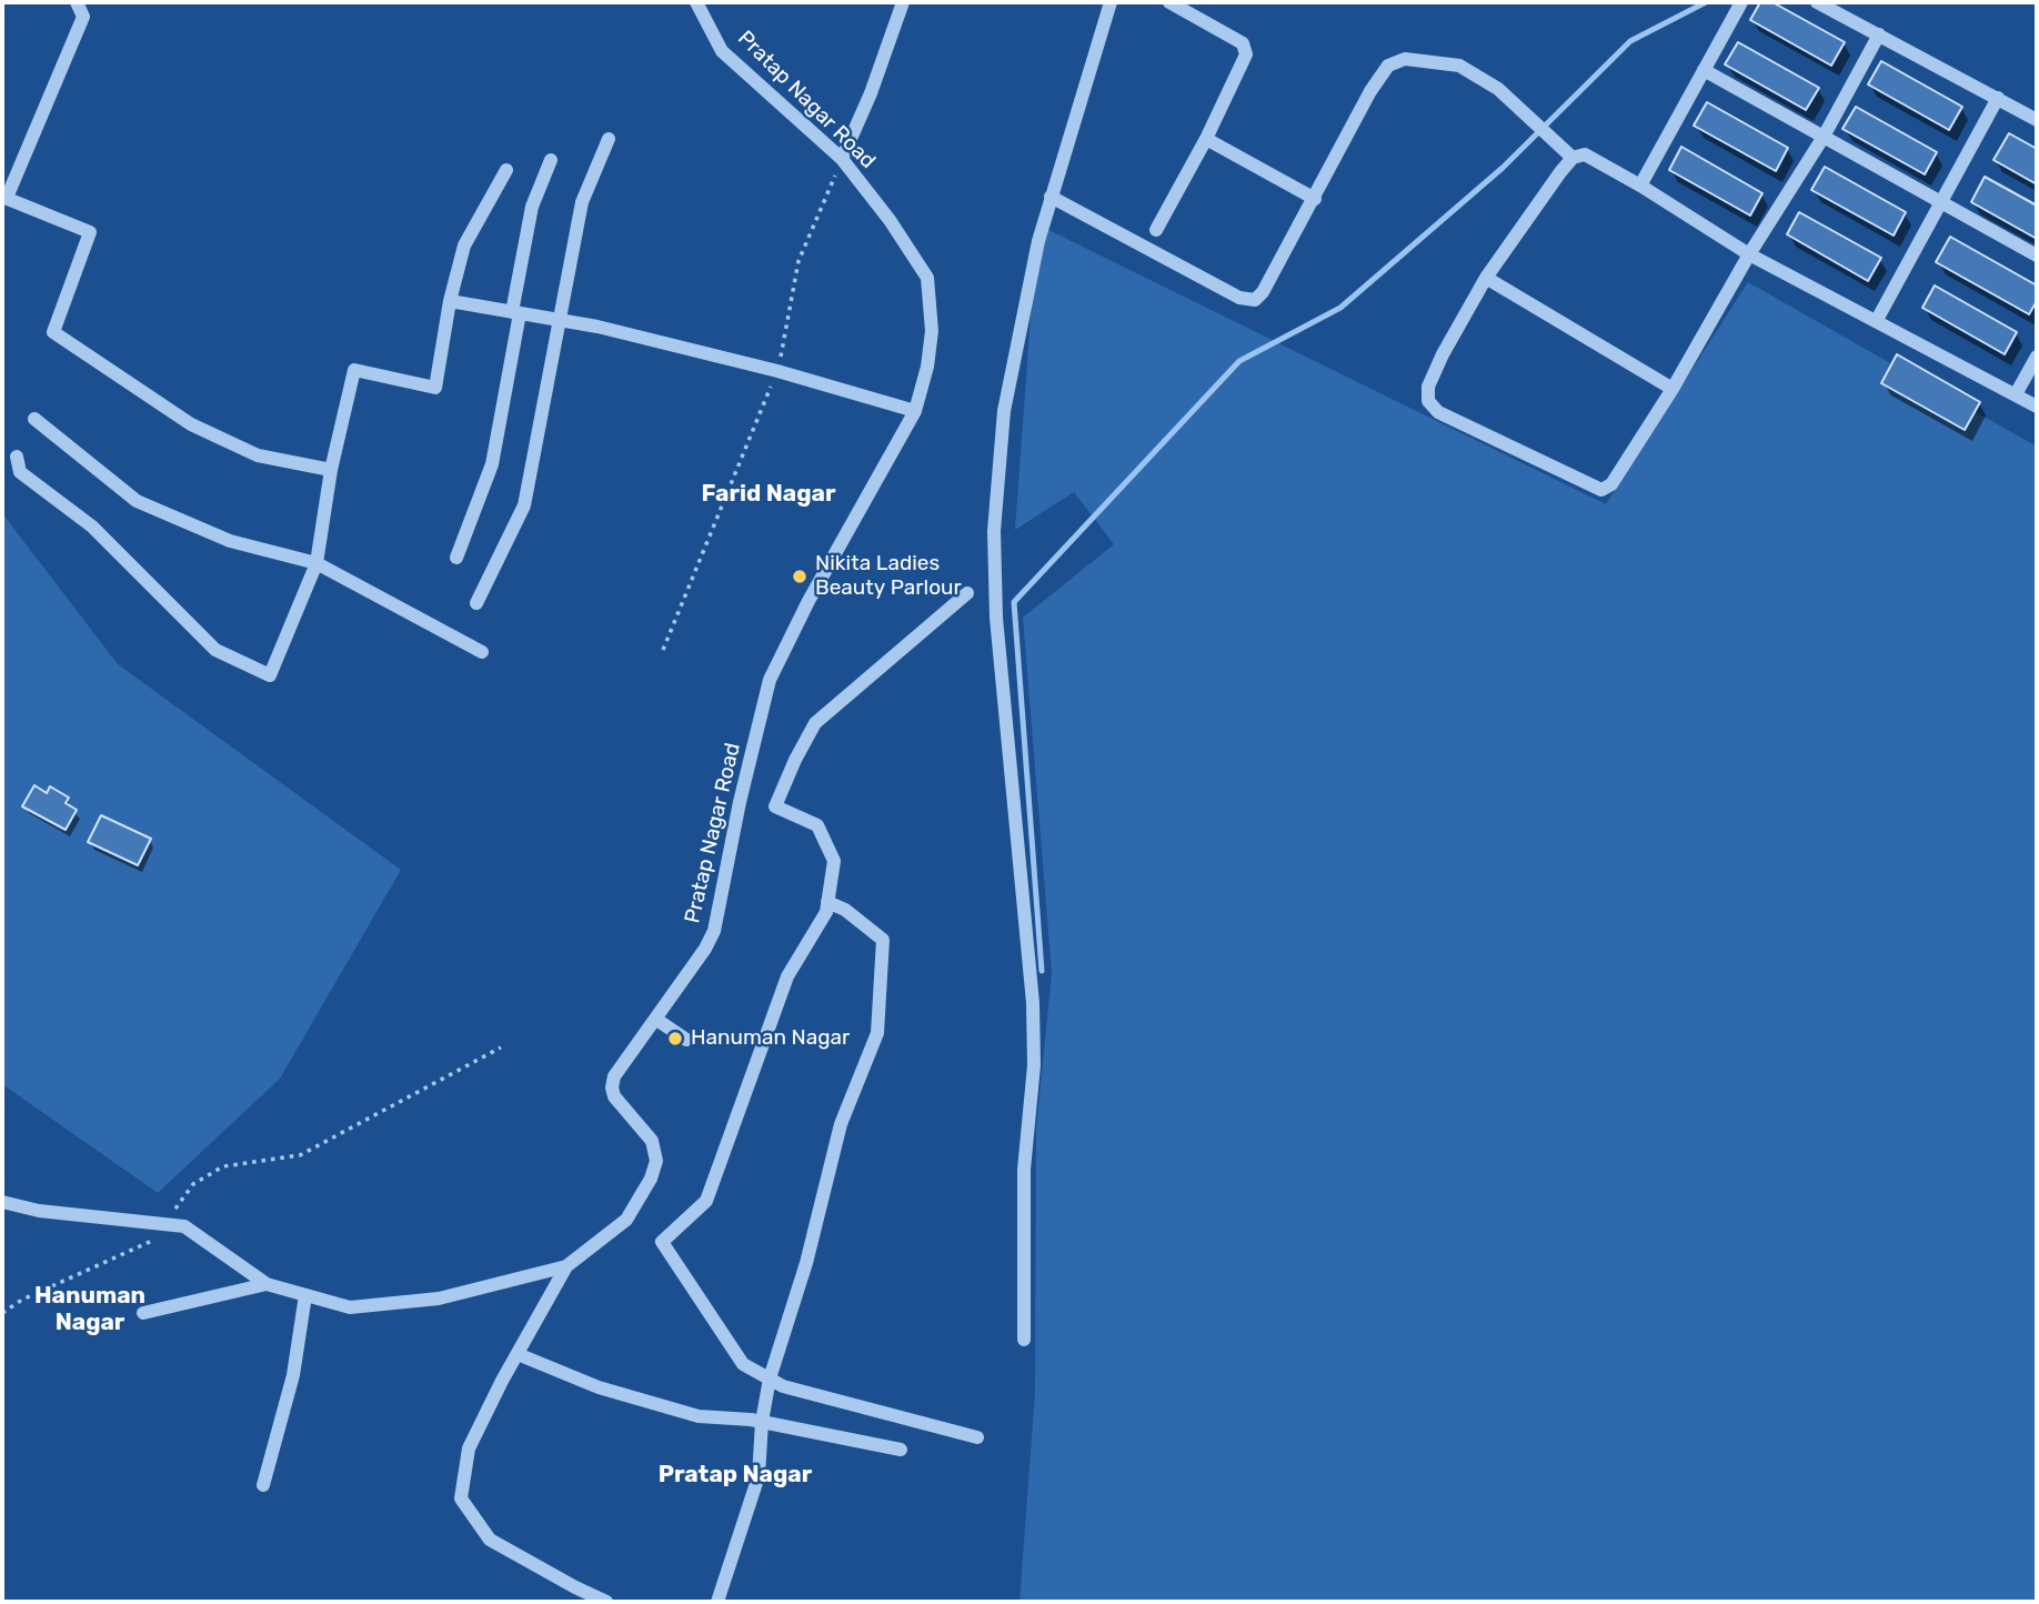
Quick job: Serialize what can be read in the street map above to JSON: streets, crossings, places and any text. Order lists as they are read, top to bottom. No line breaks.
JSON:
{"streets":{"street":["Pratap Nagar Road"]},"districts":["Farid Nagar","Hanuman Nagar","Pratap Nagar"],"places":["Nikita Ladies Beauty Parlour","Hanuman Nagar"]}
